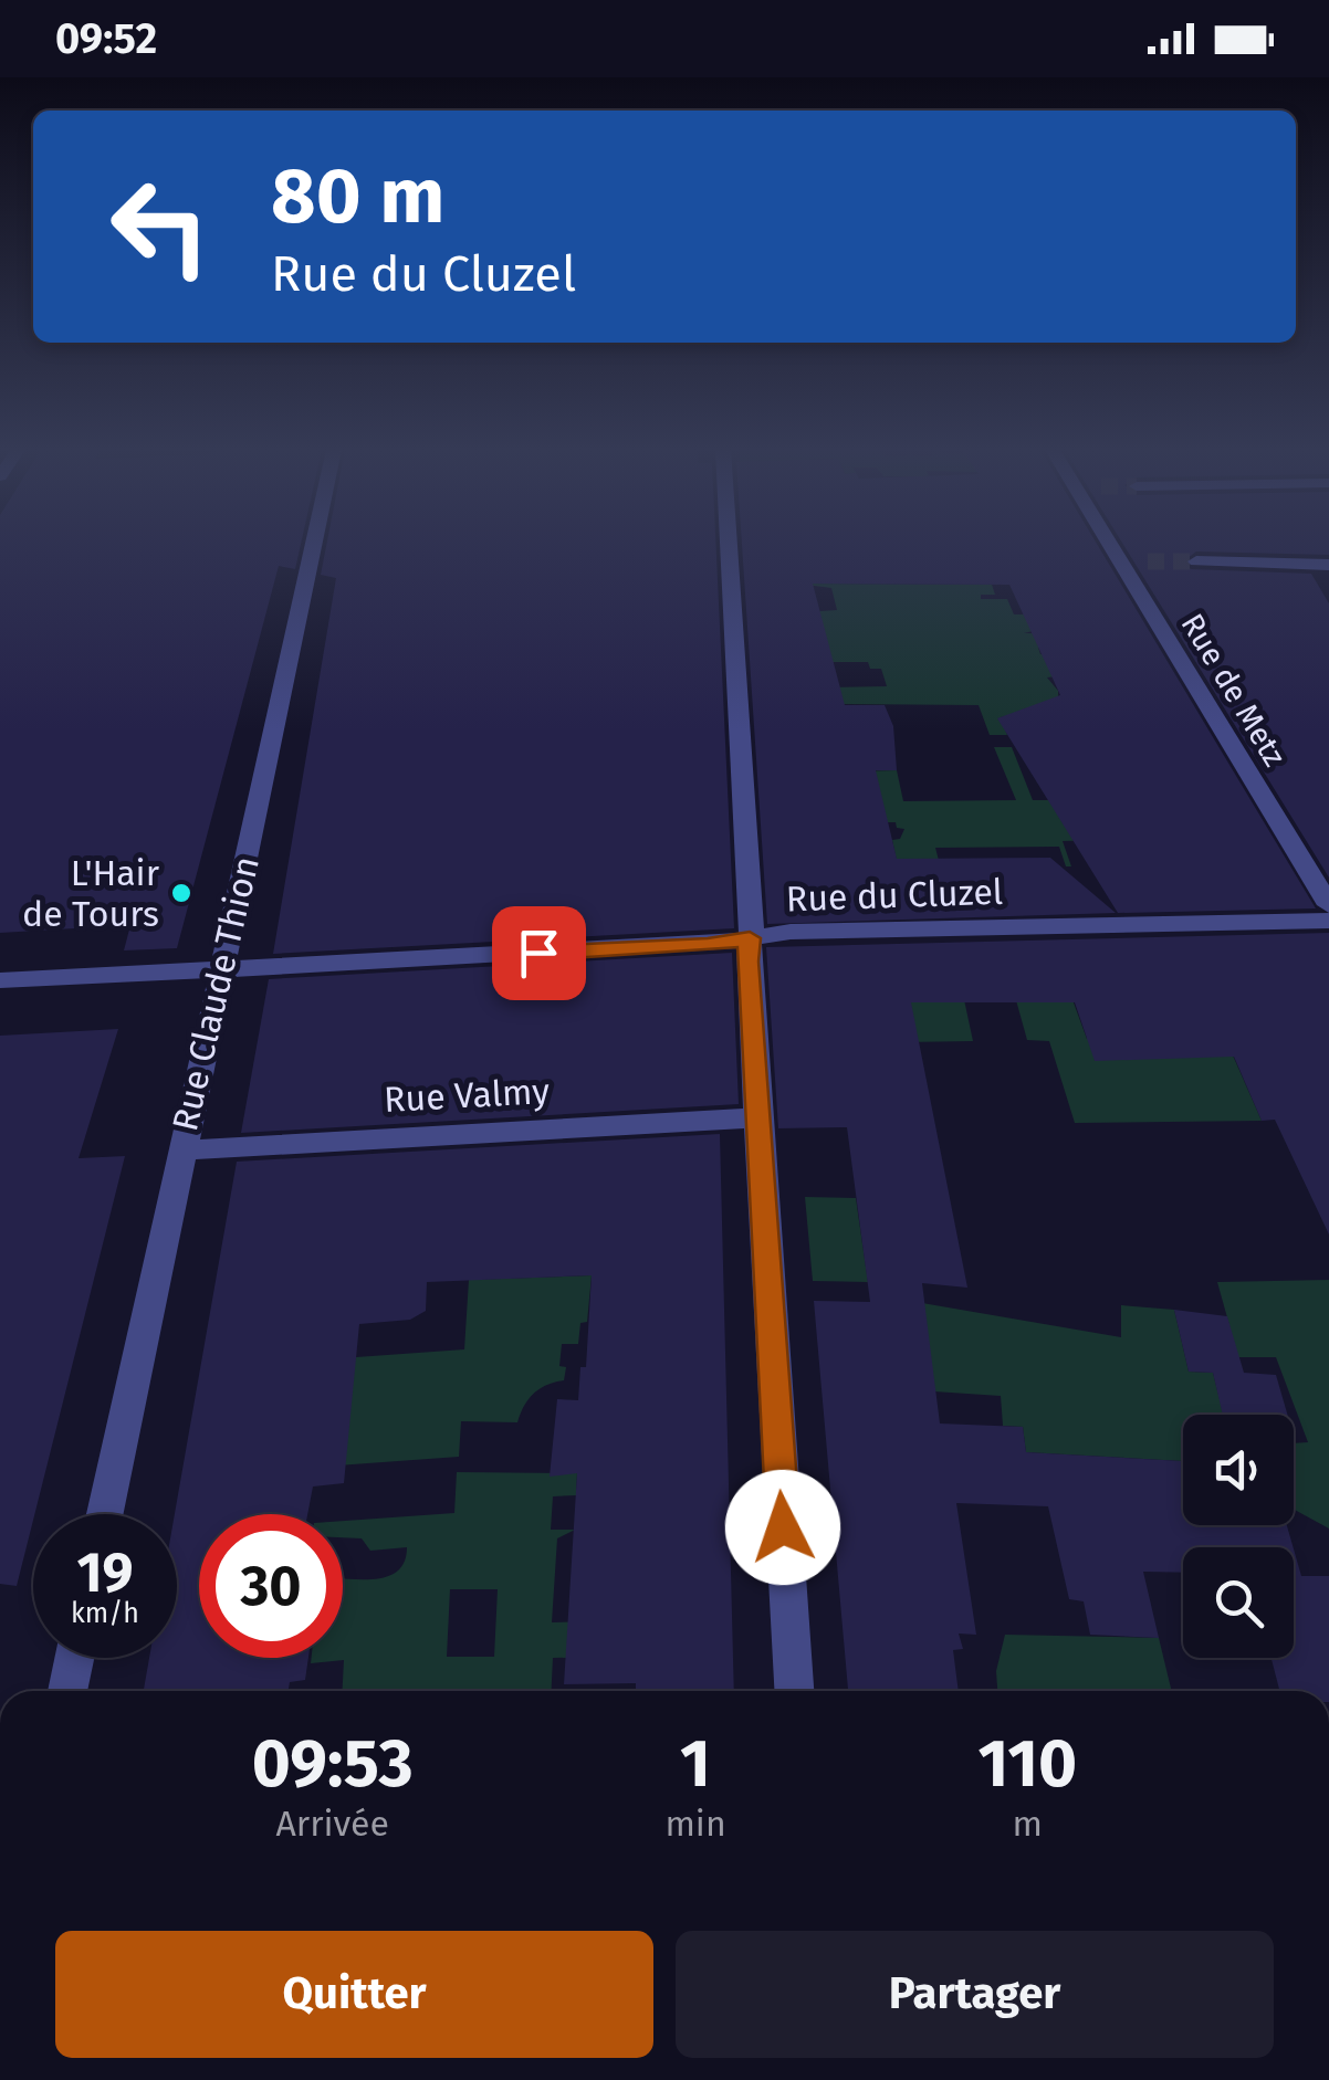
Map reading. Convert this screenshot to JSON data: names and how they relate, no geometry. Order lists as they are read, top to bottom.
{
  "streets": {
    "street": [
      "Rue de Metz",
      "Rue du Cluzel",
      "Rue Claude Thion",
      "Rue Valmy"
    ]
  },
  "crossings": [
    ["Rue du Cluzel", "Rue Claude Thion"],
    ["Rue Claude Thion", "Rue Valmy"]
  ],
  "places": ["L'Hair de Tours"],
  "page": {
    "status": "09:52",
    "turn": ["80 m", "Rue du Cluzel"],
    "speed": "19 km/h",
    "limit": "30",
    "eta": [
      "09:53",
      "Arrivée",
      "1",
      "min",
      "110",
      "m"
    ],
    "buttons": ["Quitter", "Partager"]
  }
}
